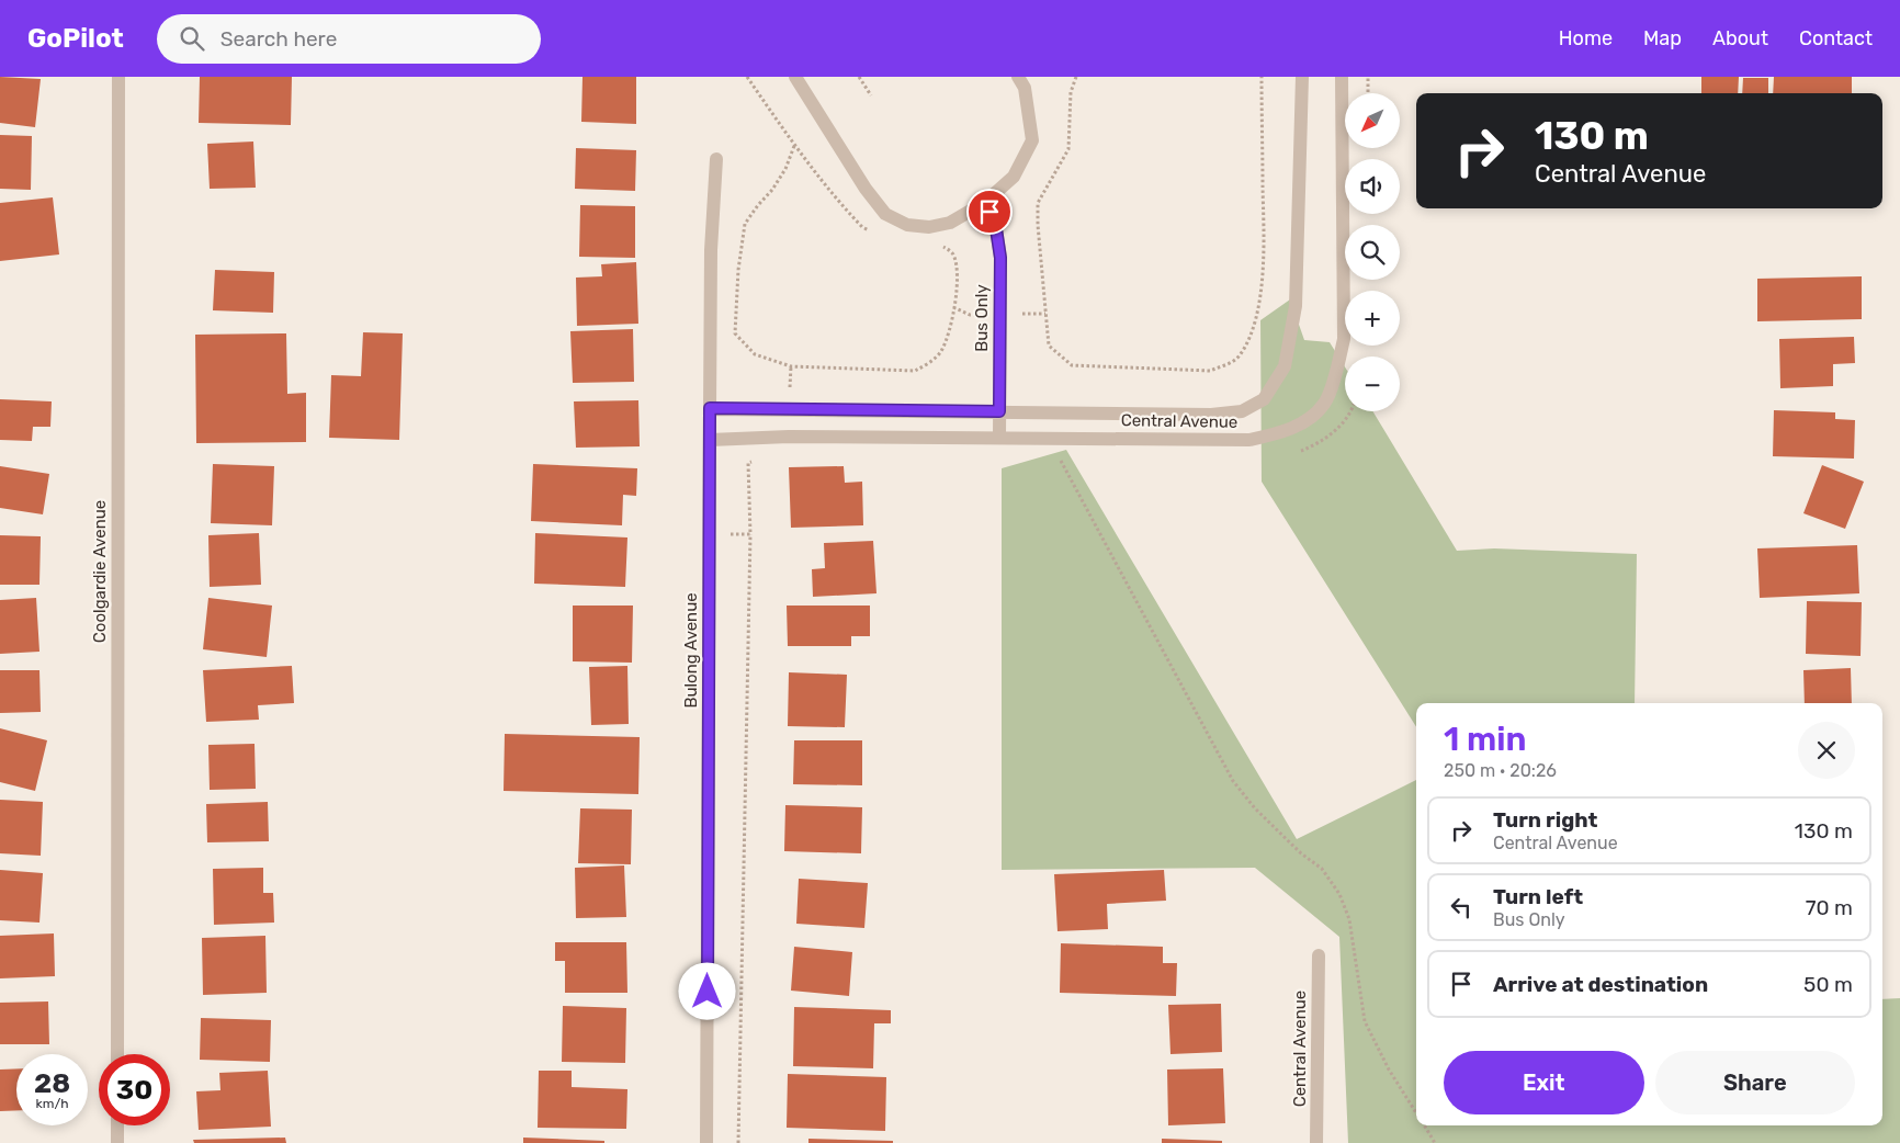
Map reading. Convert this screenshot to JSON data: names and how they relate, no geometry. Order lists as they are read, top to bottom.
{
  "streets": {
    "street": [
      "Bus Only",
      "Central Avenue",
      "Coolgardie Avenue",
      "Bulong Avenue"
    ]
  },
  "crossings": [
    ["Bus Only", "Central Avenue"],
    ["Central Avenue", "Bulong Avenue"]
  ],
  "north": "bottom left",
  "page": {
    "header": "GoPilot",
    "search": "Search here",
    "nav": [
      "Home",
      "Map",
      "About",
      "Contact"
    ],
    "map_buttons": ["+", "−"],
    "turn": ["130 m", "Central Avenue"],
    "heading": ["1 min", "250 m · 20:26"],
    "list": [
      {
        "name": "Turn right",
        "note": "Central Avenue",
        "value": "130 m"
      },
      {
        "name": "Turn left",
        "note": "Bus Only",
        "value": "70 m"
      },
      {
        "name": "Arrive at destination",
        "value": "50 m"
      }
    ],
    "buttons": ["Exit", "Share"],
    "speed": "28 km/h",
    "limit": "30"
  }
}
